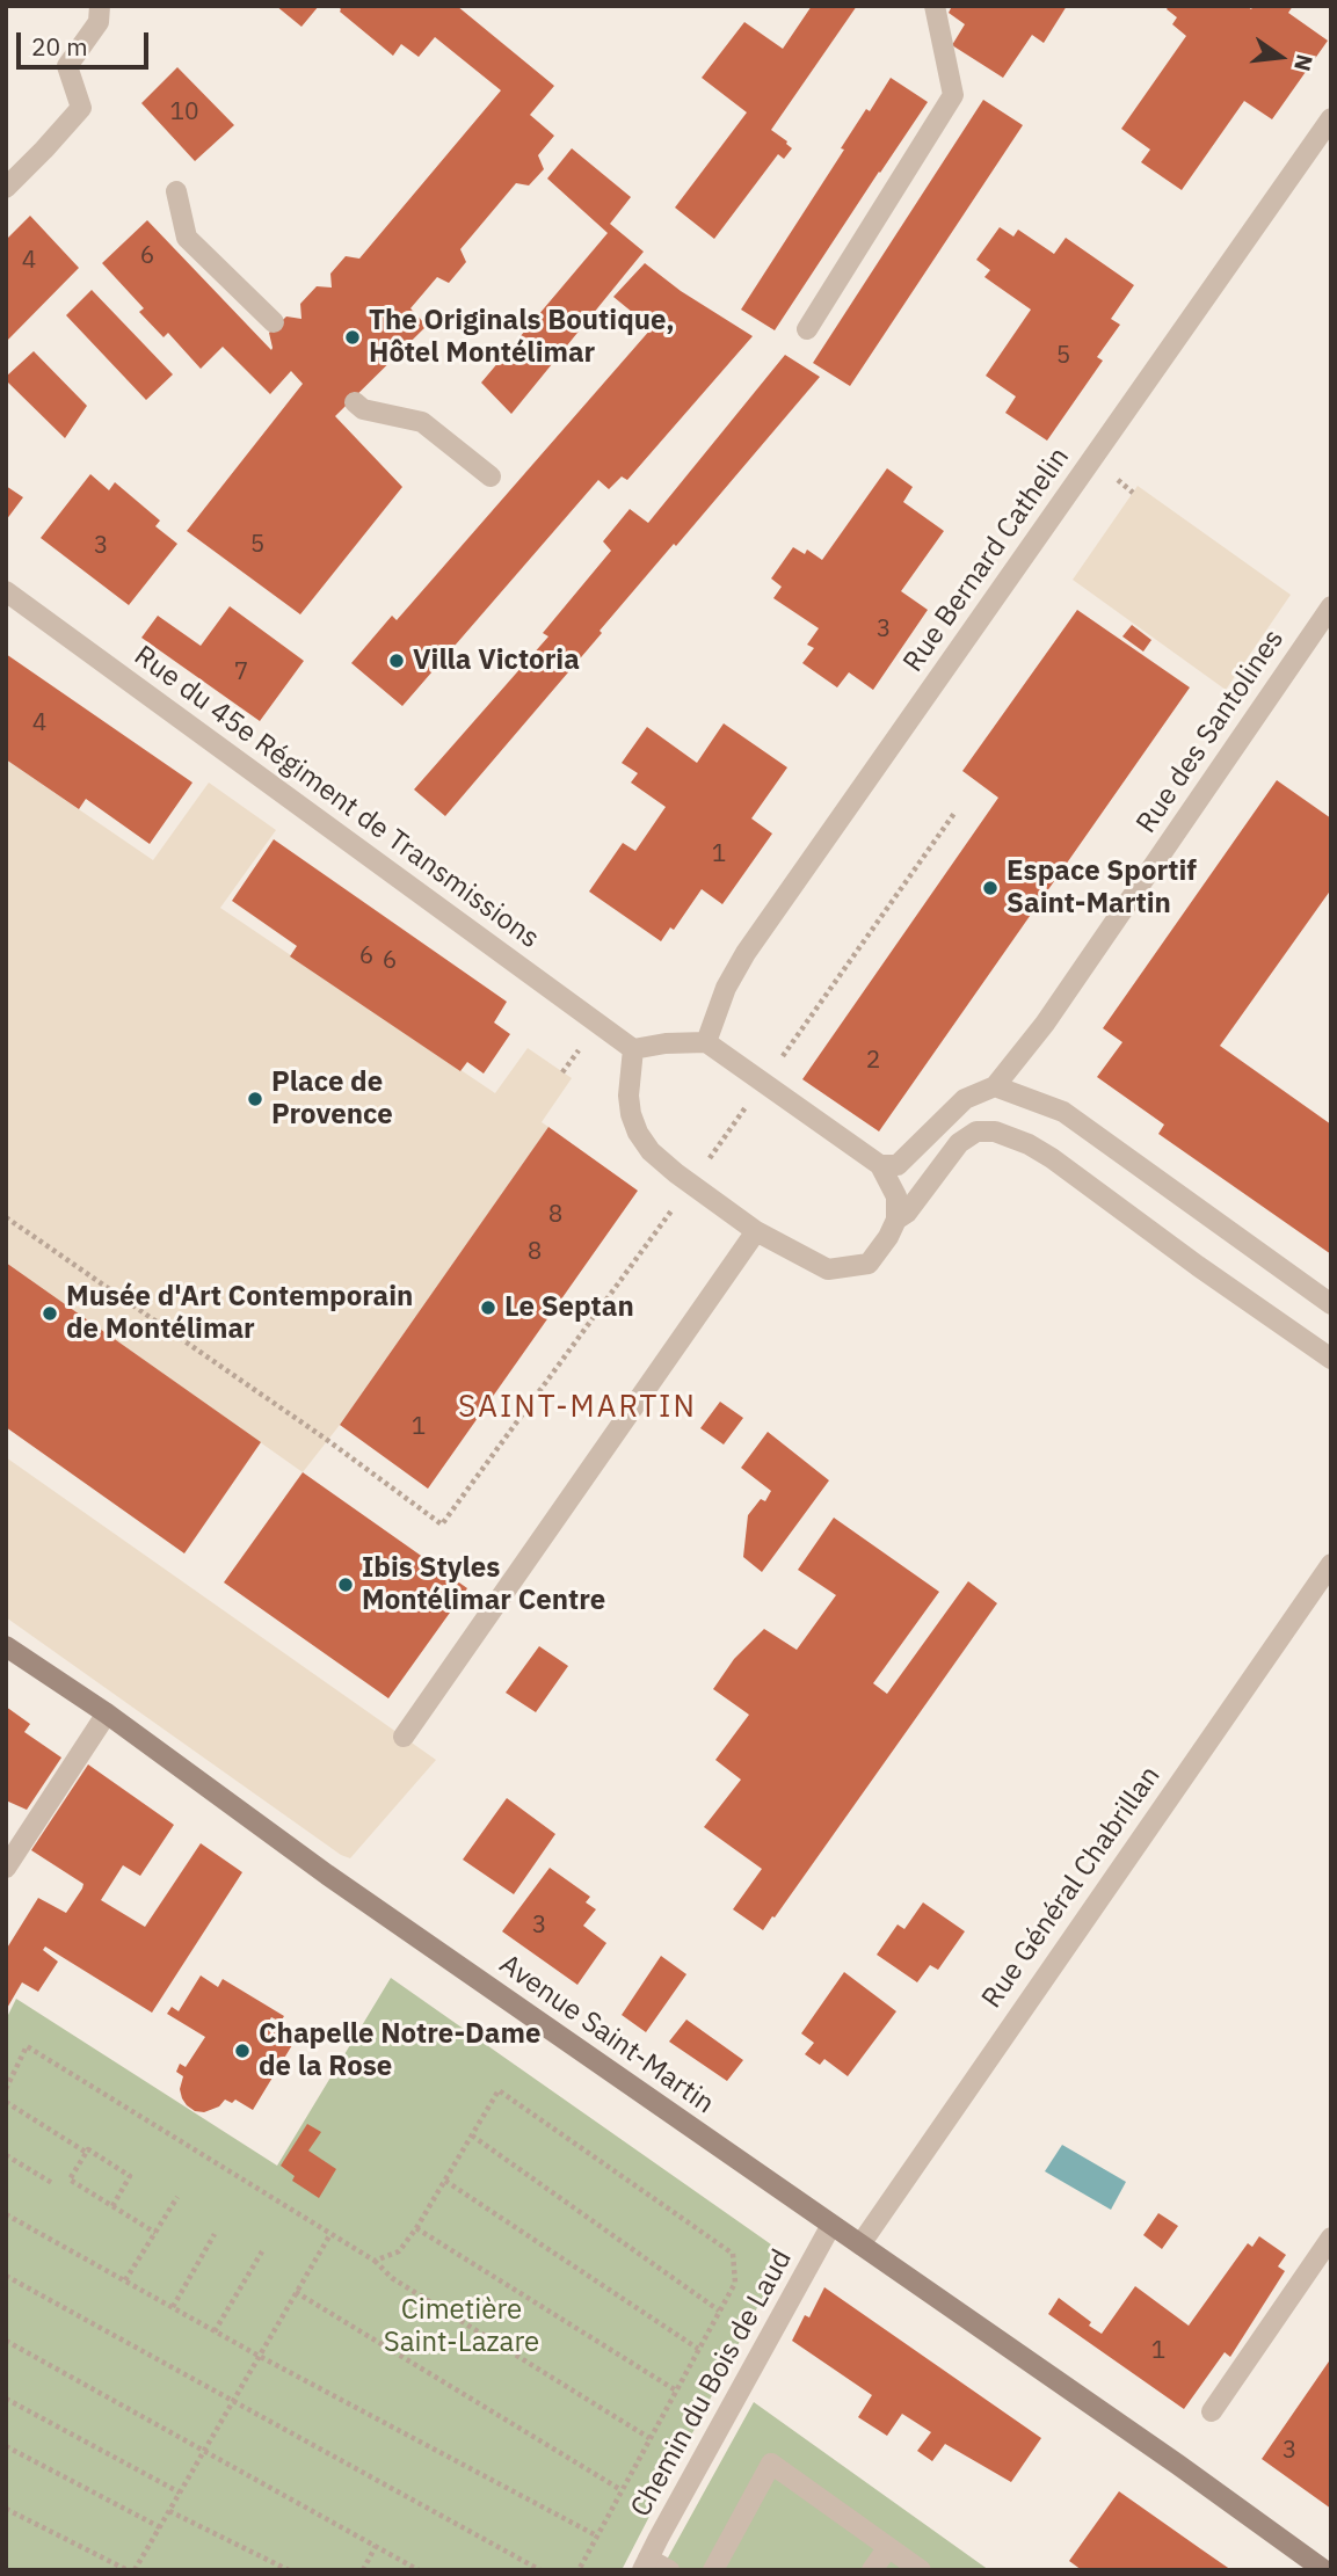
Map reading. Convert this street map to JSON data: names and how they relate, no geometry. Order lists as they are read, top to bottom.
{
  "streets": {
    "main road": ["Avenue Saint-Martin"],
    "street": [
      "Rue Bernard Cathelin",
      "Rue des Santolines",
      "Rue du 45e Régiment de Transmissions",
      "Rue Général Chabrillan",
      "Chemin du Bois de Laud"
    ]
  },
  "crossings": [
    ["Rue Général Chabrillan", "Avenue Saint-Martin"],
    ["Avenue Saint-Martin", "Chemin du Bois de Laud"]
  ],
  "districts": ["SAINT-MARTIN"],
  "parks": ["Cimetière Saint-Lazare"],
  "places": [
    "The Originals Boutique, Hôtel Montélimar",
    "Villa Victoria",
    "Espace Sportif Saint-Martin",
    "Place de Provence",
    "Le Septan",
    "Musée d'Art Contemporain de Montélimar",
    "Ibis Styles Montélimar Centre",
    "Chapelle Notre-Dame de la Rose"
  ],
  "house_numbers": [
    "10",
    "6",
    "4",
    "5",
    "5",
    "3",
    "3",
    "7",
    "4",
    "1",
    "6",
    "6",
    "2",
    "8",
    "8",
    "1",
    "3",
    "1",
    "3"
  ],
  "scale_bar": "20 m",
  "north": "right"
}
